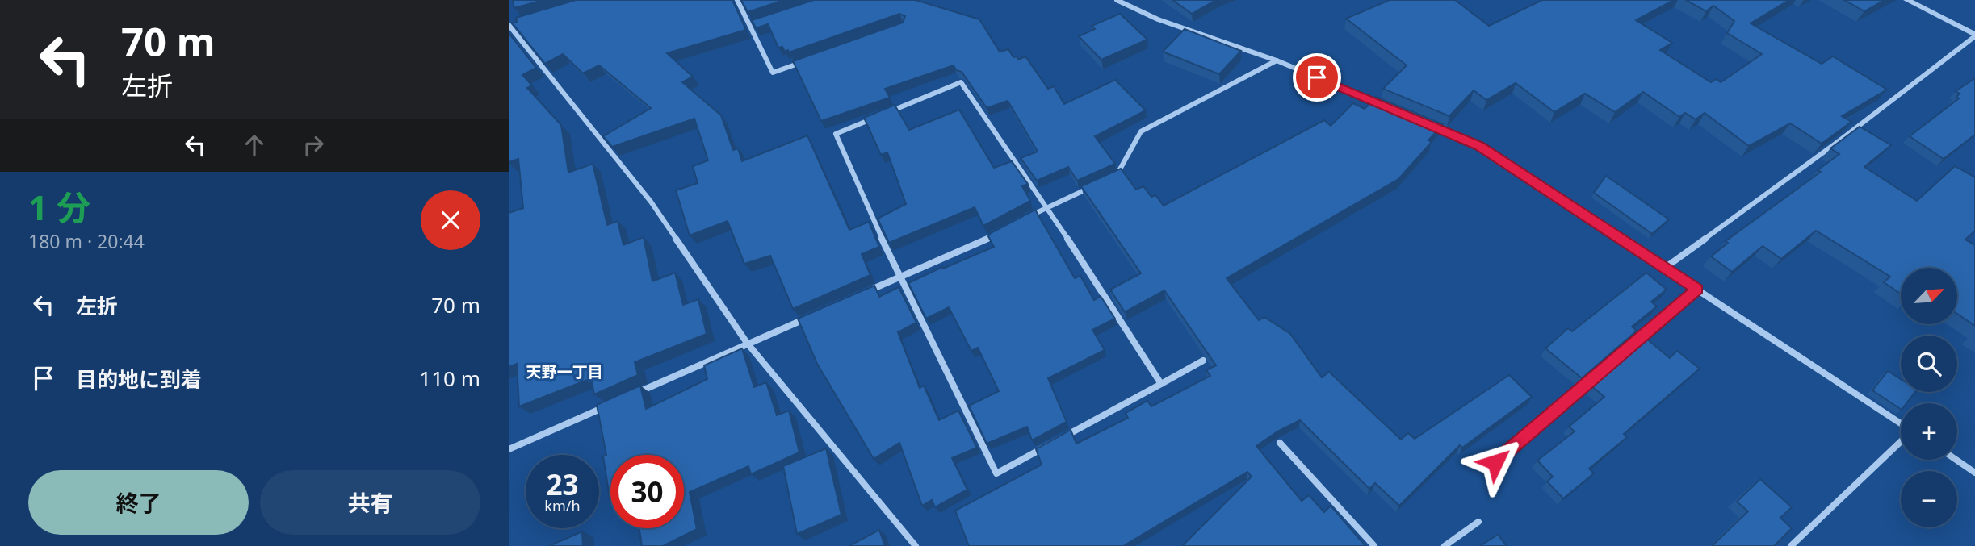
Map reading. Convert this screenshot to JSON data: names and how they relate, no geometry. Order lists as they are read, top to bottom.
{
  "districts": ["天野一丁目"],
  "north": "top right",
  "page": {
    "turn": ["70 m", "左折"],
    "heading": ["1 分", "180 m · 20:44"],
    "list": [
      {
        "name": "左折",
        "value": "70 m"
      },
      {
        "name": "目的地に到着",
        "value": "110 m"
      }
    ],
    "map_buttons": ["+", "−"],
    "speed": "23 km/h",
    "limit": "30",
    "buttons": ["終了", "共有"]
  }
}
